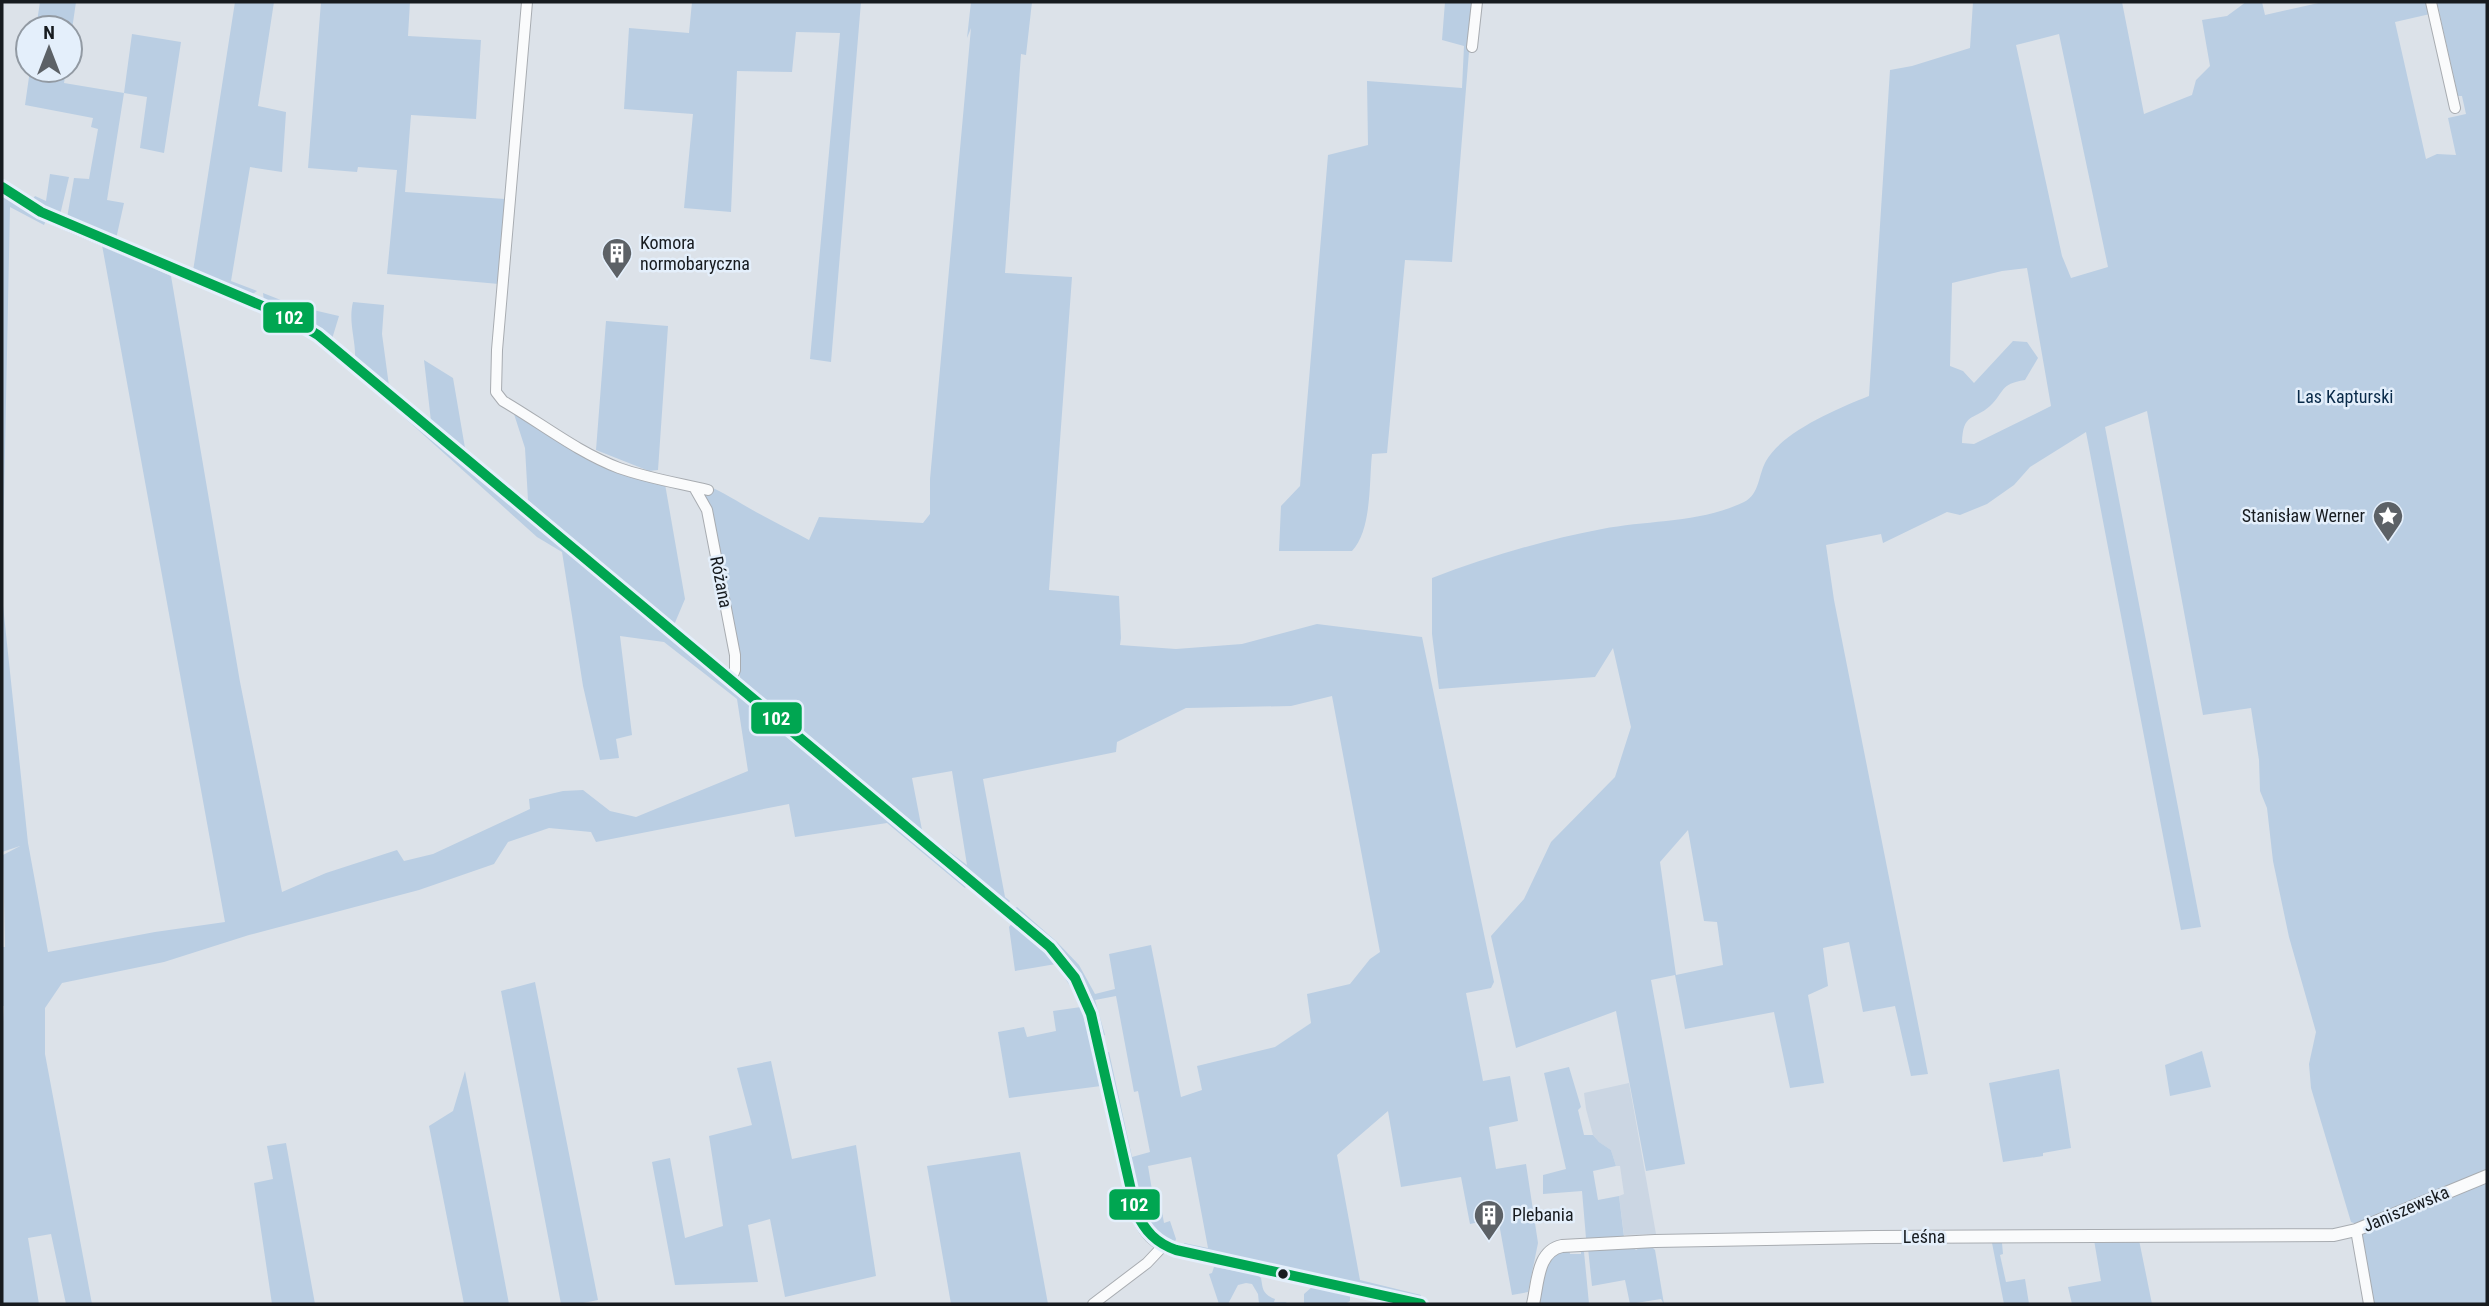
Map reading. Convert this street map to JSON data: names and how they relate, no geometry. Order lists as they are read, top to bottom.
{
  "streets": {
    "street": ["Różana", "Janiszewska", "Leśna"]
  },
  "crossings": [
    ["Janiszewska", "Leśna"]
  ],
  "parks": ["Las Kapturski"],
  "places": {
    "building": ["Komora normobaryczna", "Plebania"],
    "place": ["Stanisław Werner"]
  },
  "lines": ["transit line 102"],
  "north": "top"
}
